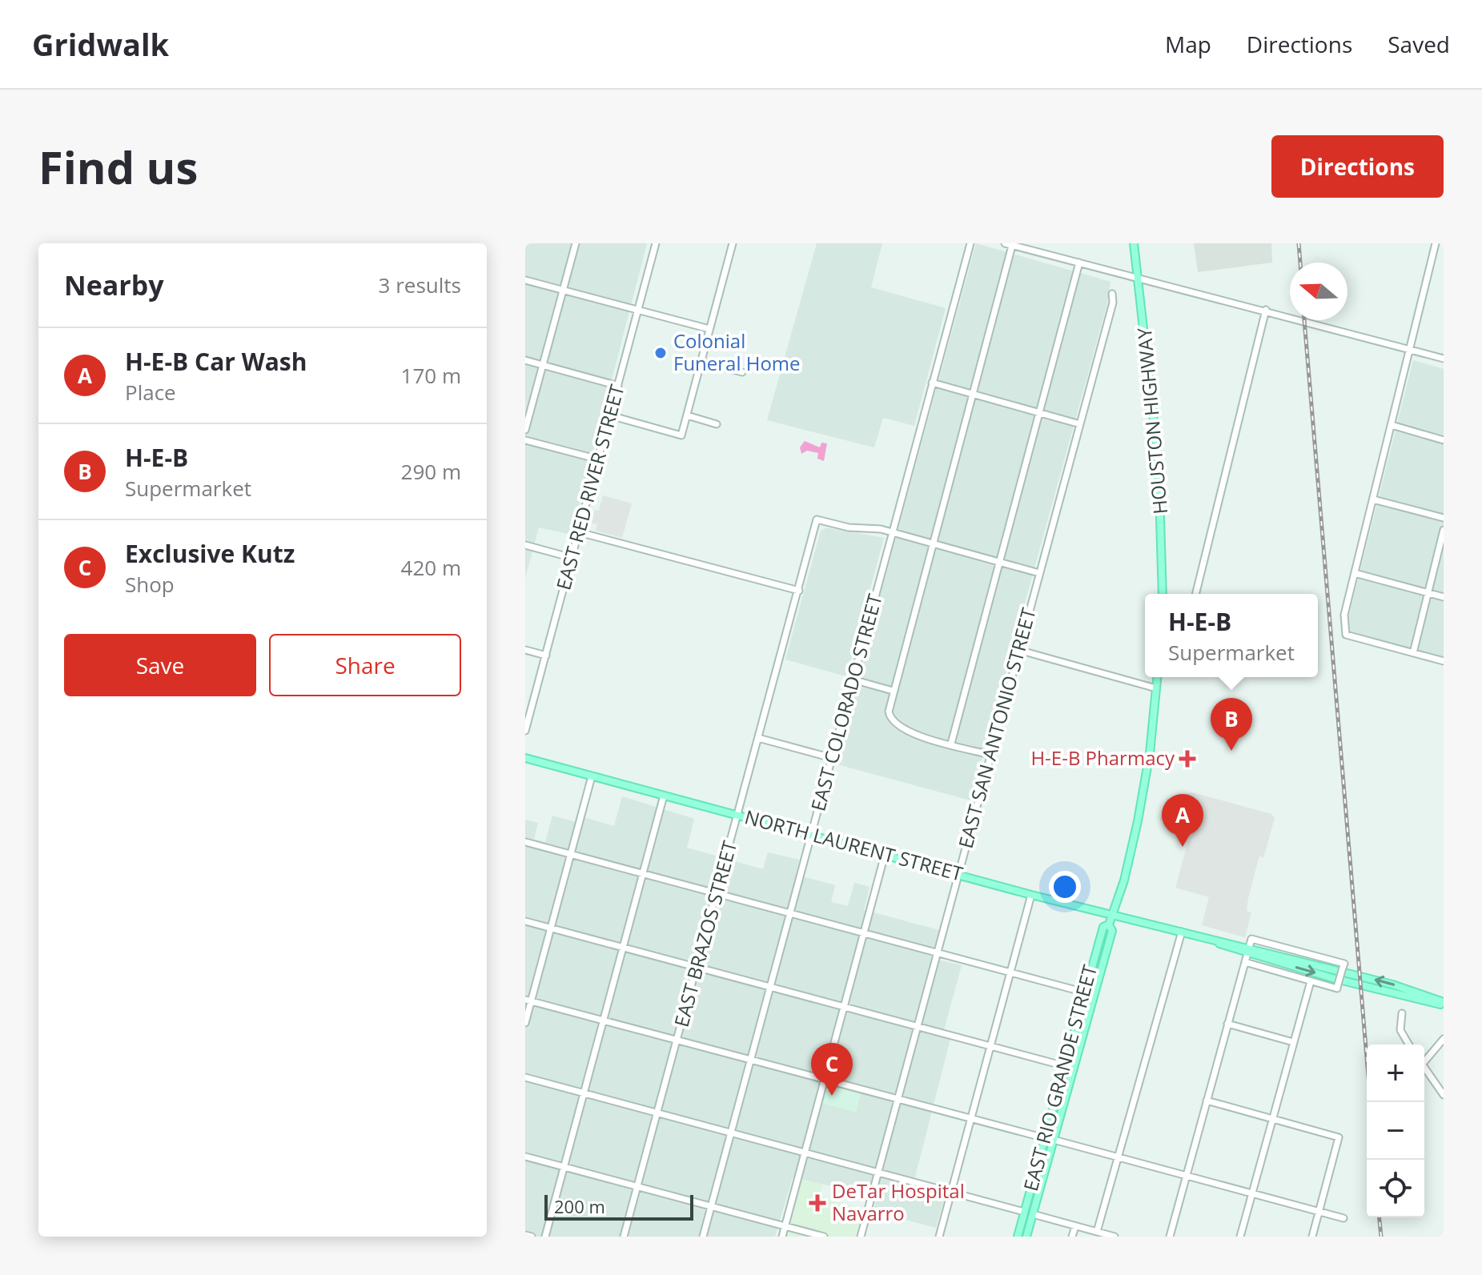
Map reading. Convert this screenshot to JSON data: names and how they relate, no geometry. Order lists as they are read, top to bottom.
{
  "streets": {
    "main road": ["HOUSTON HIGHWAY", "NORTH LAURENT STREET", "EAST RIO GRANDE STREET"],
    "street": [
      "EAST RED RIVER STREET",
      "EAST COLORADO STREET",
      "EAST SAN ANTONIO STREET",
      "EAST BRAZOS STREET"
    ]
  },
  "crossings": [
    ["EAST COLORADO STREET", "NORTH LAURENT STREET"],
    ["EAST COLORADO STREET", "EAST BRAZOS STREET"],
    ["EAST SAN ANTONIO STREET", "NORTH LAURENT STREET"],
    ["NORTH LAURENT STREET", "EAST BRAZOS STREET"],
    ["NORTH LAURENT STREET", "EAST RIO GRANDE STREET"]
  ],
  "places": {
    "other": ["Colonial Funeral Home"],
    "health": ["H-E-B Pharmacy", "DeTar Hospital Navarro"]
  },
  "scale_bar": "200 m",
  "north": "left",
  "page": {
    "header": "Gridwalk",
    "nav": ["Map", "Directions", "Saved"],
    "buttons": [
      "Directions",
      ["Save", "Share"]
    ],
    "title": "Find us",
    "heading": ["Nearby", "3 results"],
    "list": [
      {
        "mark": "A",
        "name": "H-E-B Car Wash",
        "note": "Place",
        "value": "170 m"
      },
      {
        "mark": "B",
        "name": "H-E-B",
        "note": "Supermarket",
        "value": "290 m"
      },
      {
        "mark": "C",
        "name": "Exclusive Kutz",
        "note": "Shop",
        "value": "420 m"
      }
    ],
    "popup": ["H-E-B", "Supermarket"],
    "pins": ["B", "A", "C"],
    "map_buttons": ["+", "−"],
    "scale": "200 m"
  }
}
